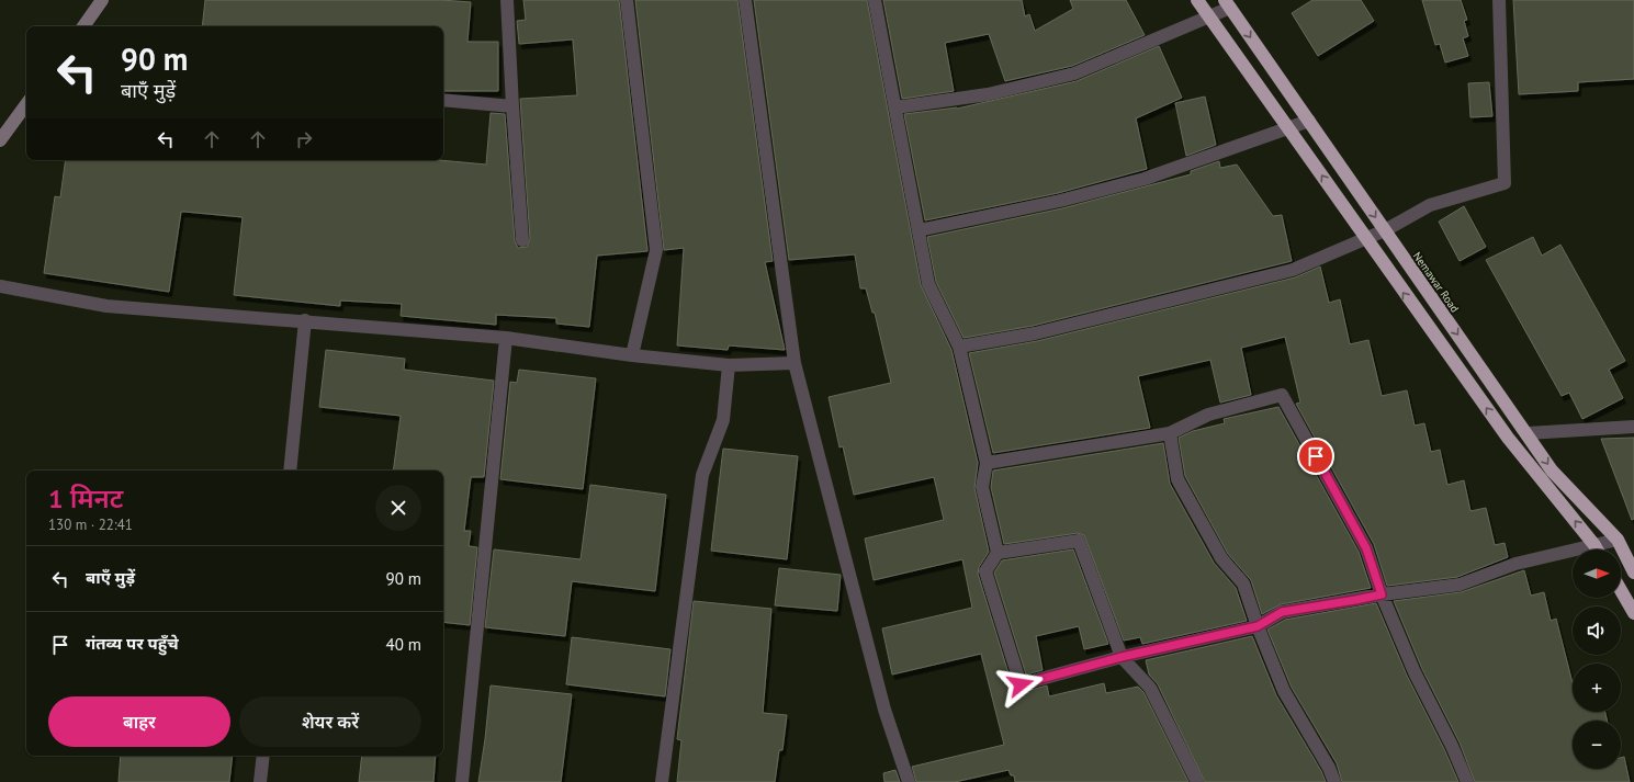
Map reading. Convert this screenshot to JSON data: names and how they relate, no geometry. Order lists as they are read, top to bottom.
{
  "streets": {
    "highway": ["Nemawar Road"]
  },
  "north": "right",
  "page": {
    "turn": ["90 m", "बाएँ मुड़ें"],
    "heading": ["1 मिनट", "130 m · 22:41"],
    "list": [
      {
        "name": "बाएँ मुड़ें",
        "value": "90 m"
      },
      {
        "name": "गंतव्य पर पहुँचे",
        "value": "40 m"
      }
    ],
    "map_buttons": ["+", "−"],
    "buttons": ["बाहर", "शेयर करें"]
  }
}
